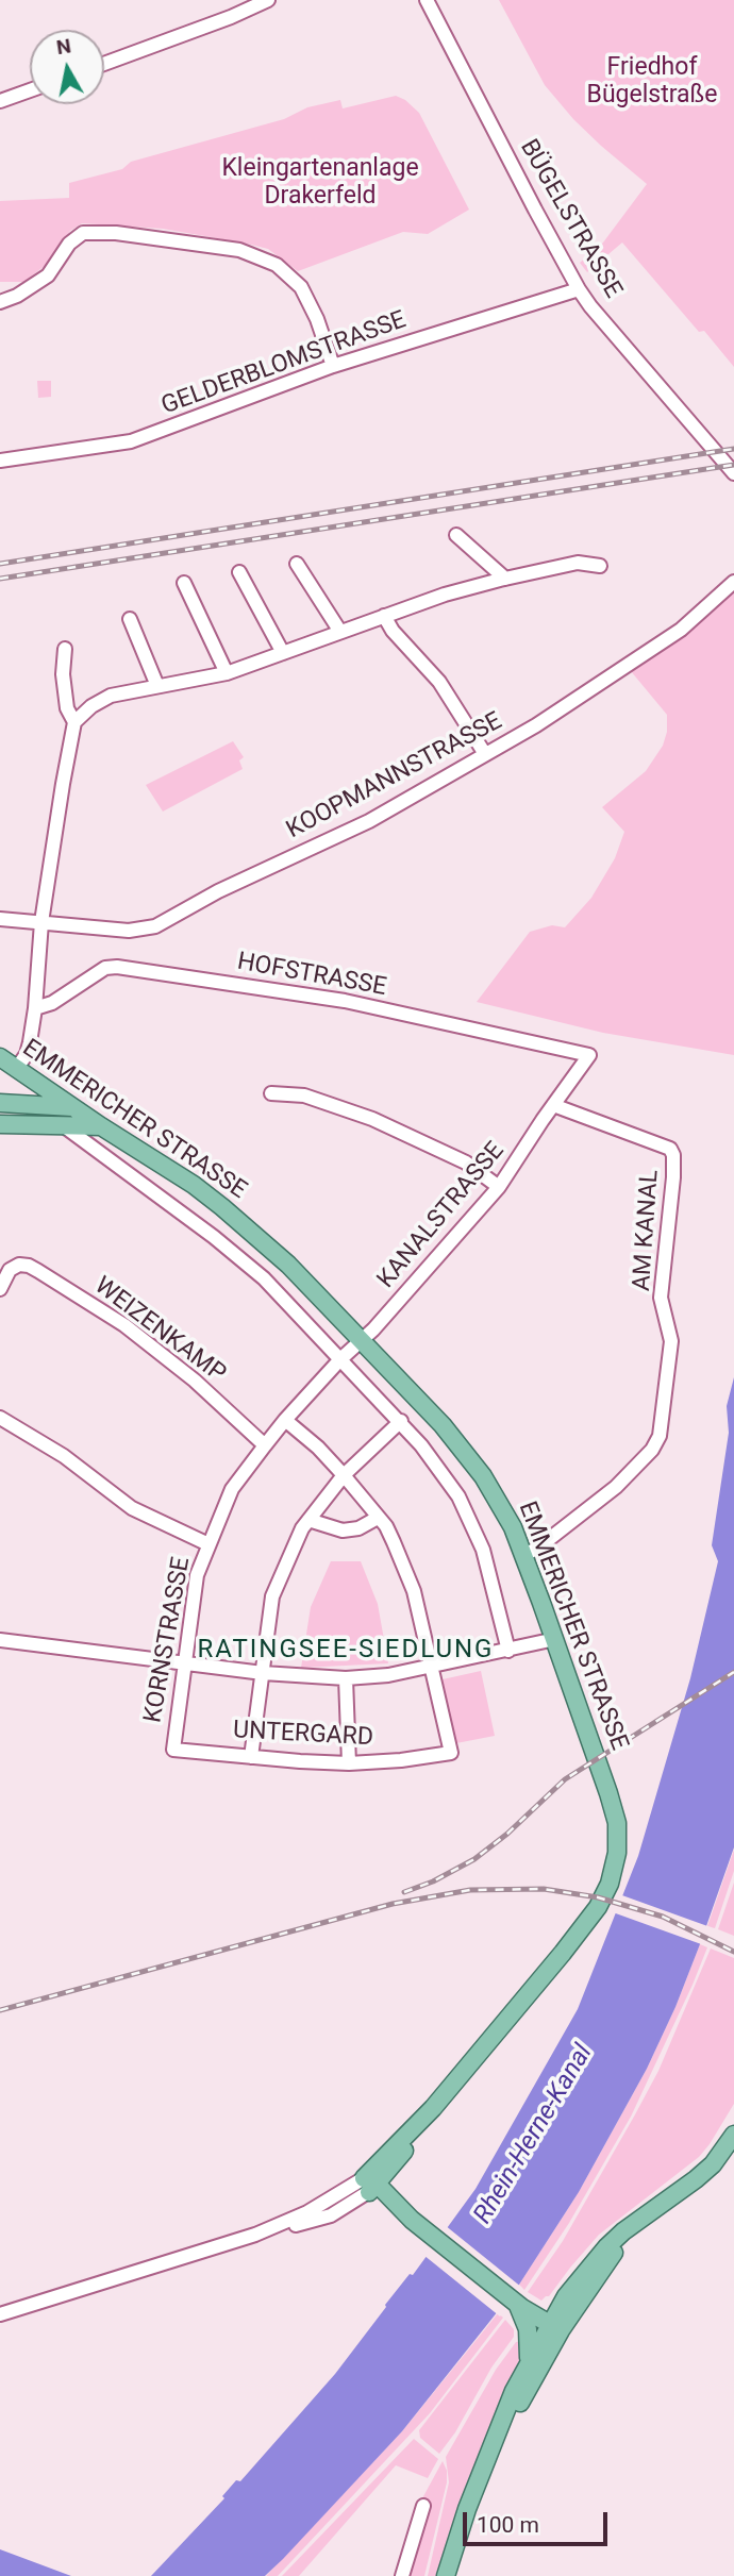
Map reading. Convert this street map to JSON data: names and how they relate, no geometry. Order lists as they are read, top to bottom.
{
  "streets": {
    "main road": ["EMMERICHER STRASSE"],
    "street": [
      "BÜGELSTRASSE",
      "GELDERBLOMSTRASSE",
      "KOOPMANNSTRASSE",
      "HOFSTRASSE",
      "KANALSTRASSE",
      "AM KANAL",
      "WEIZENKAMP",
      "KORNSTRASSE",
      "UNTERGARD"
    ]
  },
  "crossings": [
    ["BÜGELSTRASSE", "GELDERBLOMSTRASSE"],
    ["HOFSTRASSE", "KANALSTRASSE"],
    ["EMMERICHER STRASSE", "KANALSTRASSE"],
    ["EMMERICHER STRASSE", "AM KANAL"],
    ["EMMERICHER STRASSE", "KORNSTRASSE"],
    ["KANALSTRASSE", "AM KANAL"],
    ["KANALSTRASSE", "KORNSTRASSE"],
    ["WEIZENKAMP", "KORNSTRASSE"],
    ["KORNSTRASSE", "UNTERGARD"]
  ],
  "districts": ["RATINGSEE-SIEDLUNG"],
  "water": ["Rhein-Herne-Kanal"],
  "parks": ["Friedhof Bügelstraße", "Kleingartenanlage Drakerfeld"],
  "scale_bar": "100 m",
  "north": "top"
}
